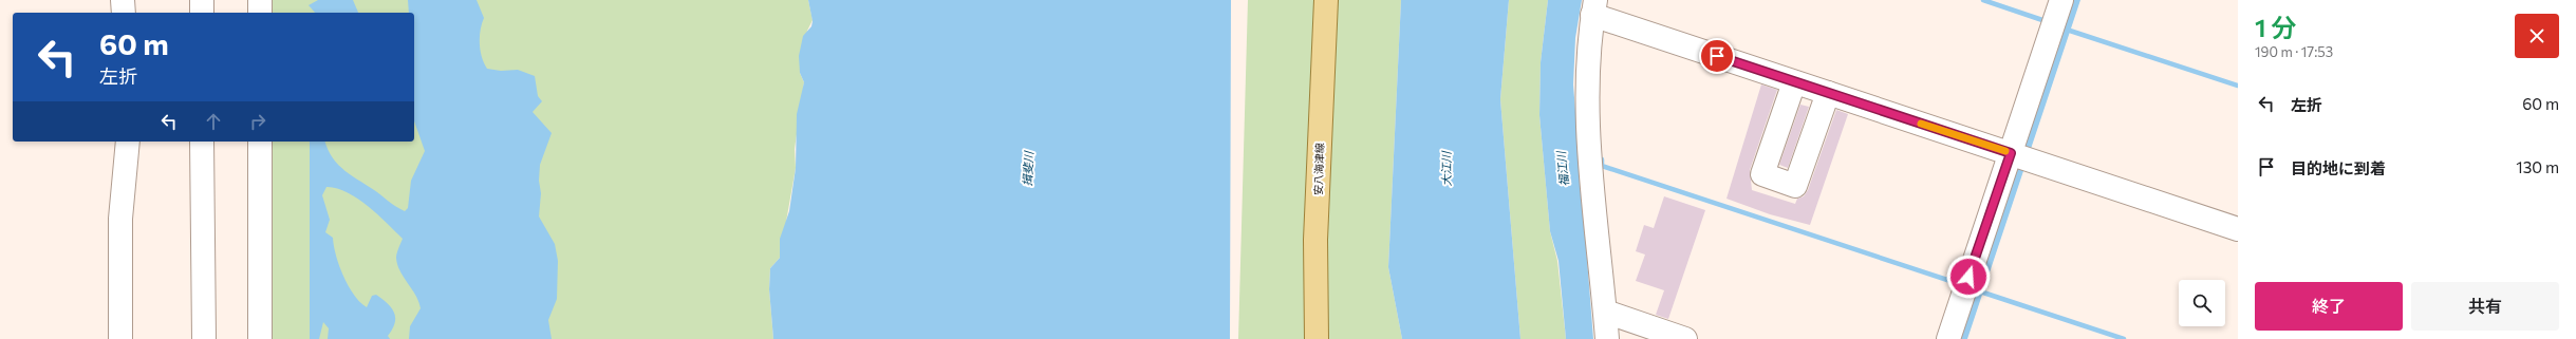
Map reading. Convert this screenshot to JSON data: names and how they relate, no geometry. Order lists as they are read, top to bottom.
{
  "streets": {
    "main road": ["安八海津線"]
  },
  "water": ["揖斐川", "大江川", "福江川"],
  "page": {
    "heading": ["1 分", "190 m · 17:53"],
    "turn": ["60 m", "左折"],
    "list": [
      {
        "name": "左折",
        "value": "60 m"
      },
      {
        "name": "目的地に到着",
        "value": "130 m"
      }
    ],
    "buttons": ["終了", "共有"]
  }
}
